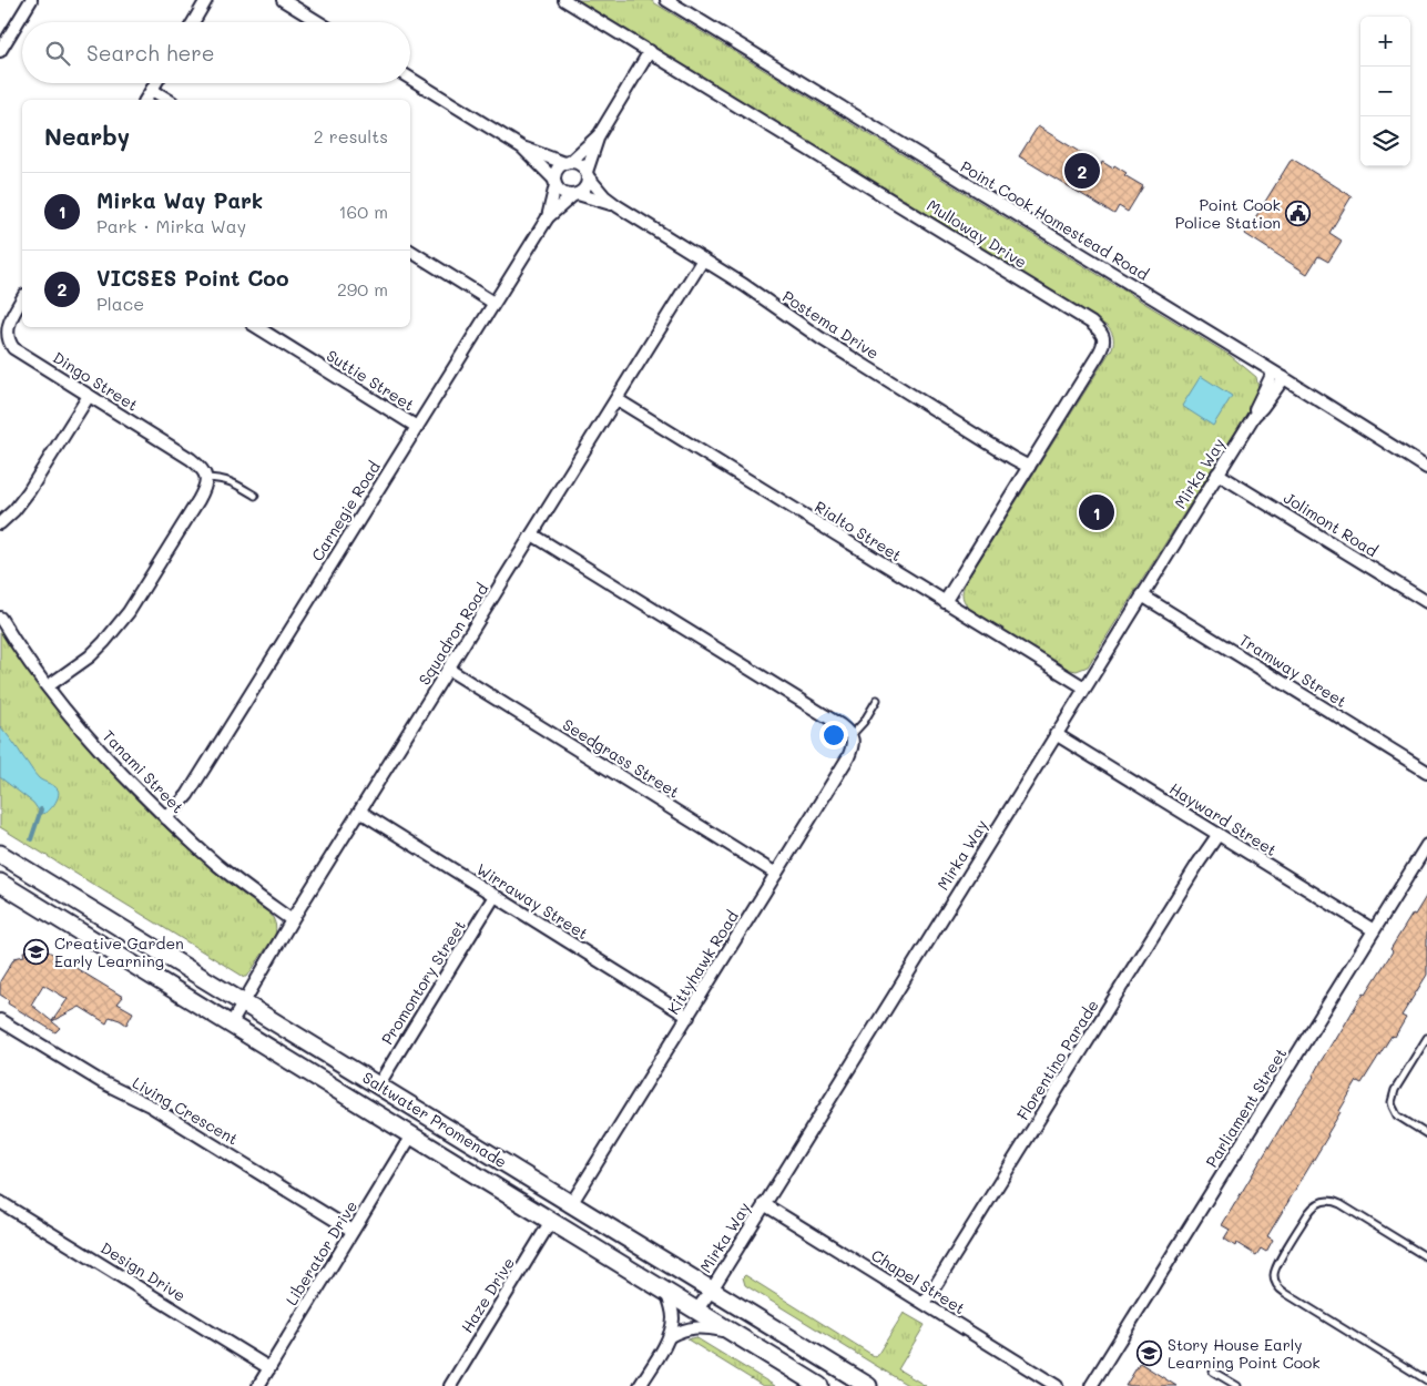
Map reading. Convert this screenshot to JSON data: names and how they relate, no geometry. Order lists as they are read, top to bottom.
{
  "streets": {
    "street": [
      "Point Cook Homestead Road",
      "Mulloway Drive",
      "Postema Drive",
      "Suttie Street",
      "Dingo Street",
      "Mirka Way",
      "Carnegie Road",
      "Jolimont Road",
      "Rialto Street",
      "Squadron Road",
      "Tramway Street",
      "Seedgrass Street",
      "Tanami Street",
      "Hayward Street",
      "Wirraway Street",
      "Kittyhawk Road",
      "Promontory Street",
      "Florentino Parade",
      "Parliament Street",
      "Living Crescent",
      "Saltwater Promenade",
      "Liberator Drive",
      "Design Drive",
      "Chapel Street",
      "Haze Drive"
    ]
  },
  "crossings": [
    ["Point Cook Homestead Road", "Mirka Way"],
    ["Mulloway Drive", "Postema Drive"],
    ["Mulloway Drive", "Rialto Street"],
    ["Postema Drive", "Carnegie Road"],
    ["Postema Drive", "Squadron Road"],
    ["Suttie Street", "Carnegie Road"],
    ["Mirka Way", "Jolimont Road"],
    ["Mirka Way", "Rialto Street"],
    ["Mirka Way", "Tramway Street"],
    ["Mirka Way", "Hayward Street"],
    ["Mirka Way", "Saltwater Promenade"],
    ["Mirka Way", "Chapel Street"],
    ["Carnegie Road", "Tanami Street"],
    ["Rialto Street", "Squadron Road"],
    ["Squadron Road", "Seedgrass Street"],
    ["Squadron Road", "Tanami Street"],
    ["Squadron Road", "Wirraway Street"],
    ["Squadron Road", "Saltwater Promenade"],
    ["Seedgrass Street", "Kittyhawk Road"],
    ["Hayward Street", "Florentino Parade"],
    ["Hayward Street", "Parliament Street"],
    ["Wirraway Street", "Kittyhawk Road"],
    ["Wirraway Street", "Promontory Street"],
    ["Kittyhawk Road", "Saltwater Promenade"],
    ["Promontory Street", "Saltwater Promenade"],
    ["Florentino Parade", "Chapel Street"],
    ["Living Crescent", "Liberator Drive"],
    ["Saltwater Promenade", "Liberator Drive"],
    ["Saltwater Promenade", "Haze Drive"],
    ["Liberator Drive", "Design Drive"]
  ],
  "places": {
    "public building": ["Point Cook Police Station"],
    "school or university": ["Creative Garden Early Learning", "Story House Early Learning Point Cook"]
  },
  "page": {
    "map_buttons": ["+", "−"],
    "search": "Search here",
    "heading": ["Nearby", "2 results"],
    "pins": ["2", "1"],
    "list": [
      {
        "mark": "1",
        "name": "Mirka Way Park",
        "note": "Park · Mirka Way",
        "value": "160 m"
      },
      {
        "mark": "2",
        "name": "VICSES Point Coo",
        "note": "Place",
        "value": "290 m"
      }
    ]
  }
}
